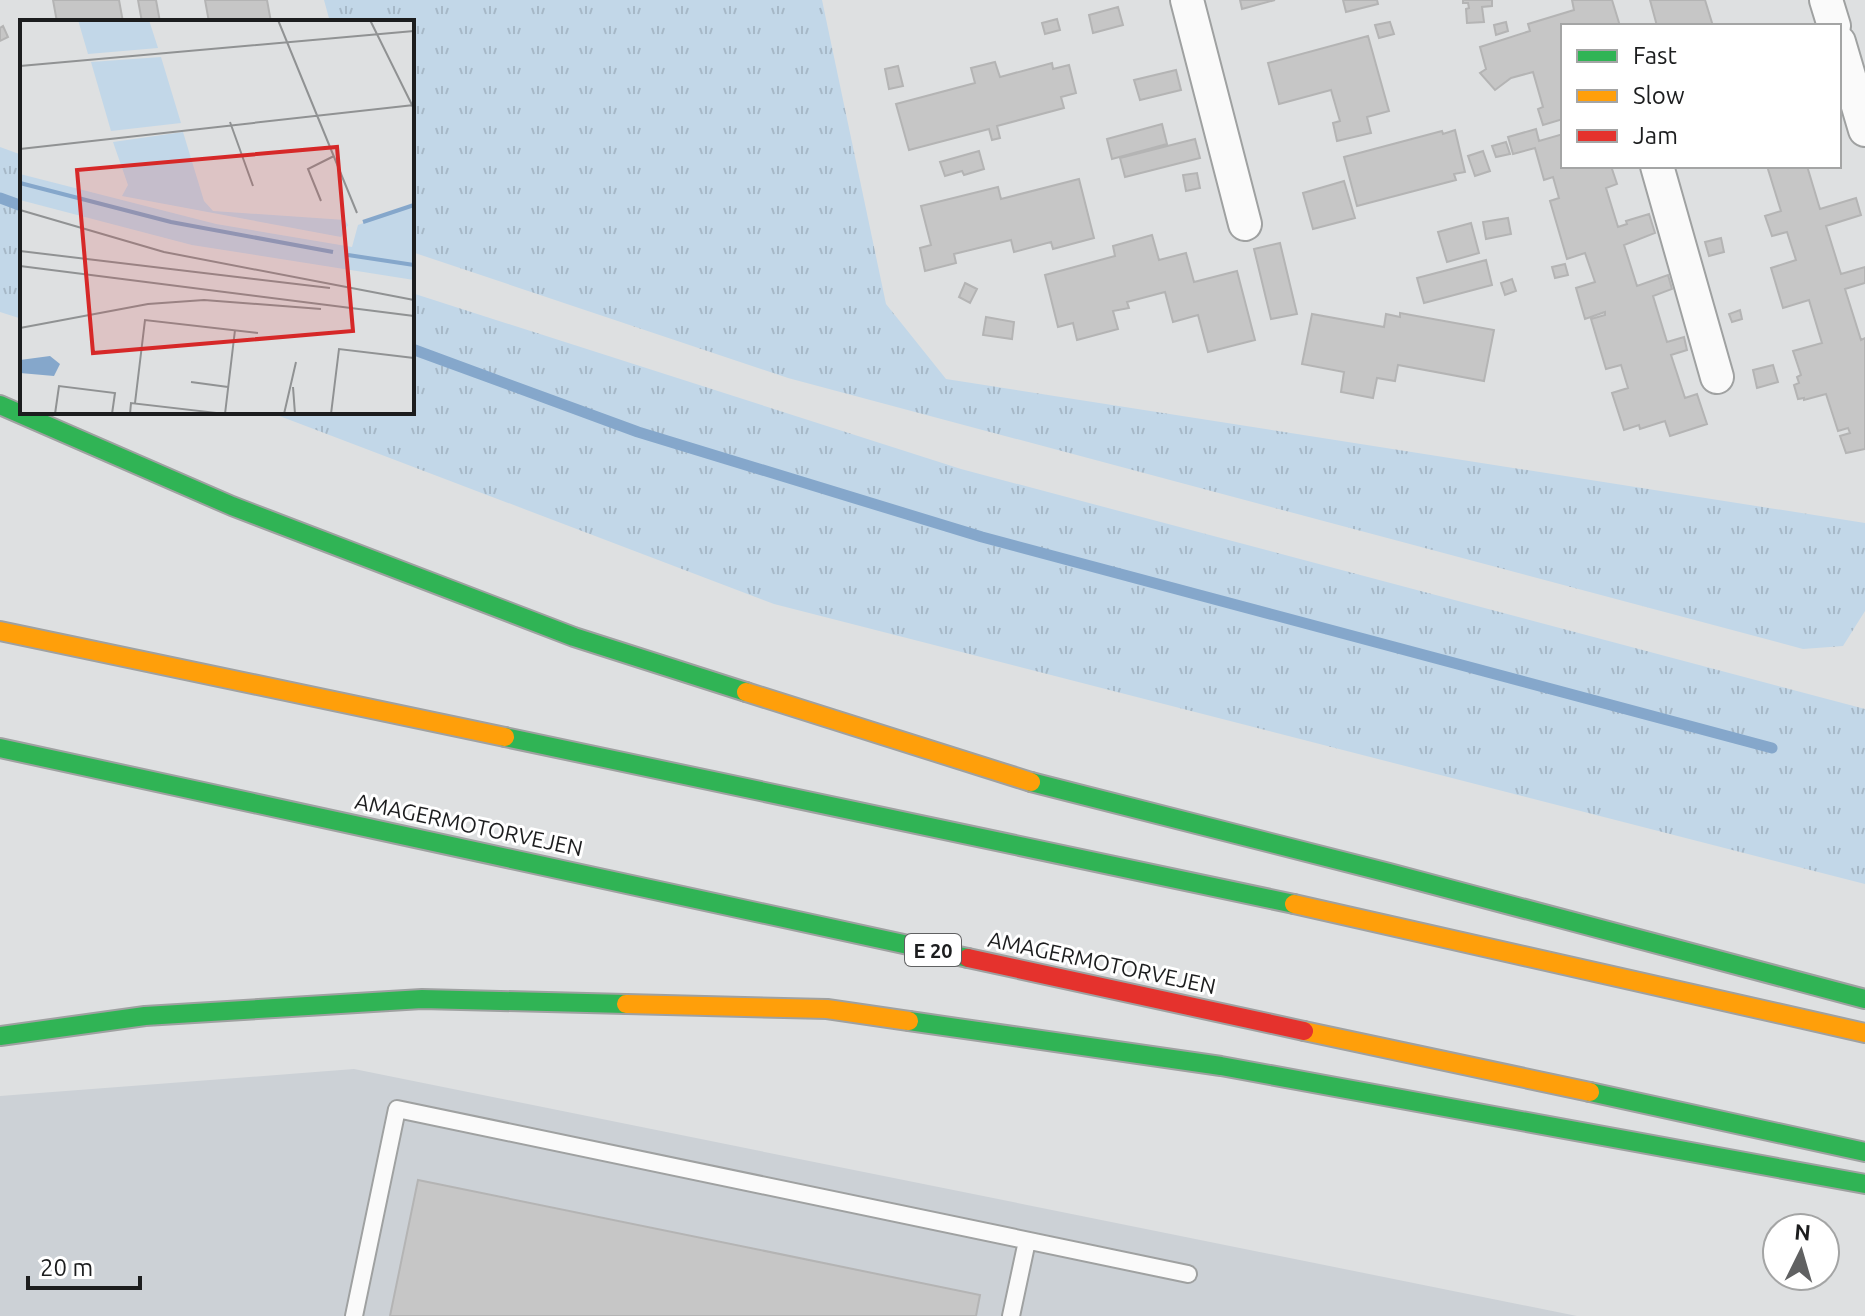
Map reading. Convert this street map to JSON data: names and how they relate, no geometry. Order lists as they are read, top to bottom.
{
  "streets": {
    "highway": ["AMAGERMOTORVEJEN", "E 20"]
  },
  "legend": ["Fast", "Slow", "Jam"],
  "scale_bar": "20 m",
  "north": "top"
}
